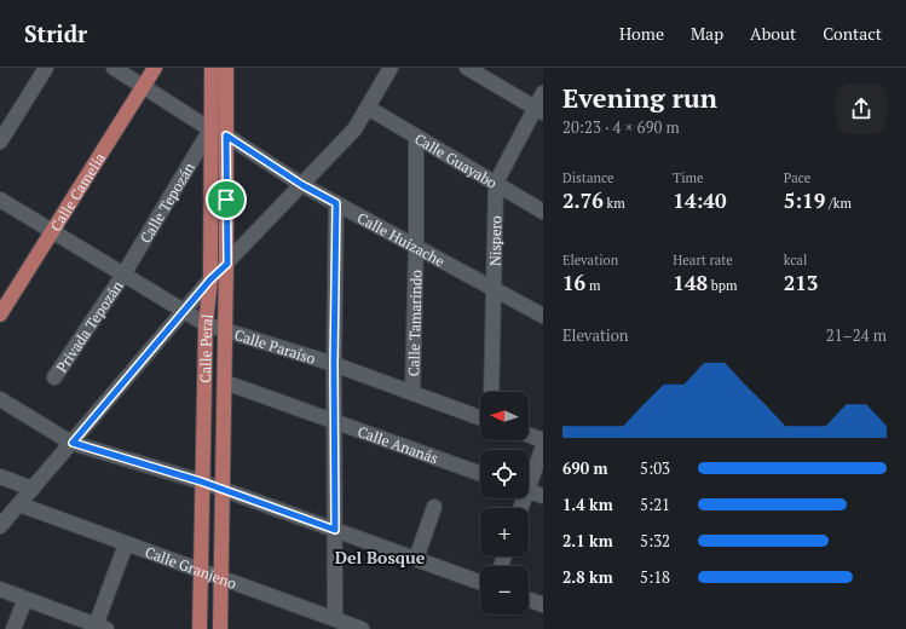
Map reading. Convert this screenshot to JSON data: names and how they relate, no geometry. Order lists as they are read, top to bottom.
{
  "streets": {
    "main road": ["Calle Camelia", "Calle Peral"],
    "street": [
      "Calle Guayabo",
      "Calle Tepozán",
      "Calle Huizache",
      "Nispero",
      "Calle Tamarindo",
      "Privada Tepozán",
      "Calle Paraíso",
      "Calle Ananás",
      "Calle Granjeno"
    ]
  },
  "crossings": [
    ["Calle Guayabo", "Nispero"],
    ["Calle Guayabo", "Calle Tamarindo"],
    ["Calle Camelia", "Calle Huizache"],
    ["Calle Camelia", "Calle Paraíso"],
    ["Calle Tepozán", "Calle Huizache"],
    ["Calle Tepozán", "Privada Tepozán"],
    ["Calle Tepozán", "Calle Paraíso"],
    ["Calle Tepozán", "Calle Peral"],
    ["Calle Huizache", "Nispero"],
    ["Calle Huizache", "Calle Tamarindo"],
    ["Calle Huizache", "Calle Peral"],
    ["Calle Tamarindo", "Calle Paraíso"],
    ["Privada Tepozán", "Calle Paraíso"],
    ["Calle Paraíso", "Calle Peral"],
    ["Calle Peral", "Calle Ananás"],
    ["Calle Peral", "Calle Granjeno"]
  ],
  "districts": ["Del Bosque"],
  "north": "left",
  "page": {
    "header": "Stridr",
    "nav": [
      "Home",
      "Map",
      "About",
      "Contact"
    ],
    "heading": ["Evening run", "20:23 · 4 × 690 m"],
    "stats": [
      ["Distance", "2.76 km"],
      ["Time", "14:40"],
      ["Pace", "5:19 /km"],
      ["Elevation", "16 m"],
      ["Heart rate", "148 bpm"],
      ["kcal", "213"]
    ],
    "chart": ["Elevation", "21–24 m"],
    "map_buttons": ["+", "−"],
    "list": [
      {
        "name": "690 m",
        "note": "5:03"
      },
      {
        "name": "1.4 km",
        "note": "5:21"
      },
      {
        "name": "2.1 km",
        "note": "5:32"
      },
      {
        "name": "2.8 km",
        "note": "5:18"
      }
    ]
  }
}
